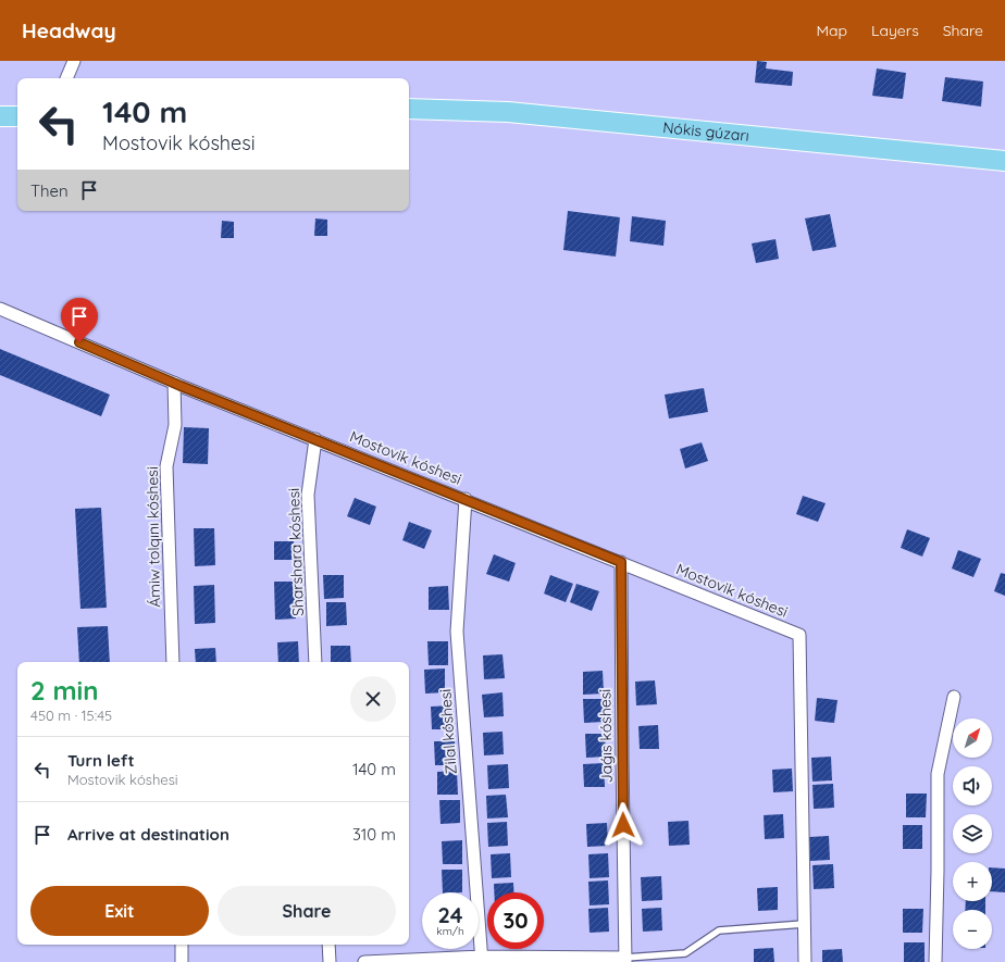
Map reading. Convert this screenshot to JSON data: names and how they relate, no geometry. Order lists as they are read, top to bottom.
{
  "streets": {
    "main road": ["Nókis gúzarı"],
    "street": [
      "Mostovik kóshesi",
      "Ámiw tolqını kóshesi",
      "Sharshara kóshesi",
      "Zilal kóshesi",
      "Jaǵıs kóshesi"
    ]
  },
  "crossings": [
    ["Mostovik kóshesi", "Ámiw tolqını kóshesi"],
    ["Mostovik kóshesi", "Sharshara kóshesi"],
    ["Mostovik kóshesi", "Zilal kóshesi"],
    ["Mostovik kóshesi", "Jaǵıs kóshesi"]
  ],
  "north": "top right",
  "page": {
    "header": "Headway",
    "nav": ["Map", "Layers", "Share"],
    "turn": ["140 m", "Mostovik kóshesi"],
    "then": "Then",
    "heading": ["2 min", "450 m · 15:45"],
    "map_buttons": ["+", "−"],
    "list": [
      {
        "name": "Turn left",
        "note": "Mostovik kóshesi",
        "value": "140 m"
      },
      {
        "name": "Arrive at destination",
        "value": "310 m"
      }
    ],
    "buttons": ["Exit", "Share"],
    "speed": "24 km/h",
    "limit": "30"
  }
}
